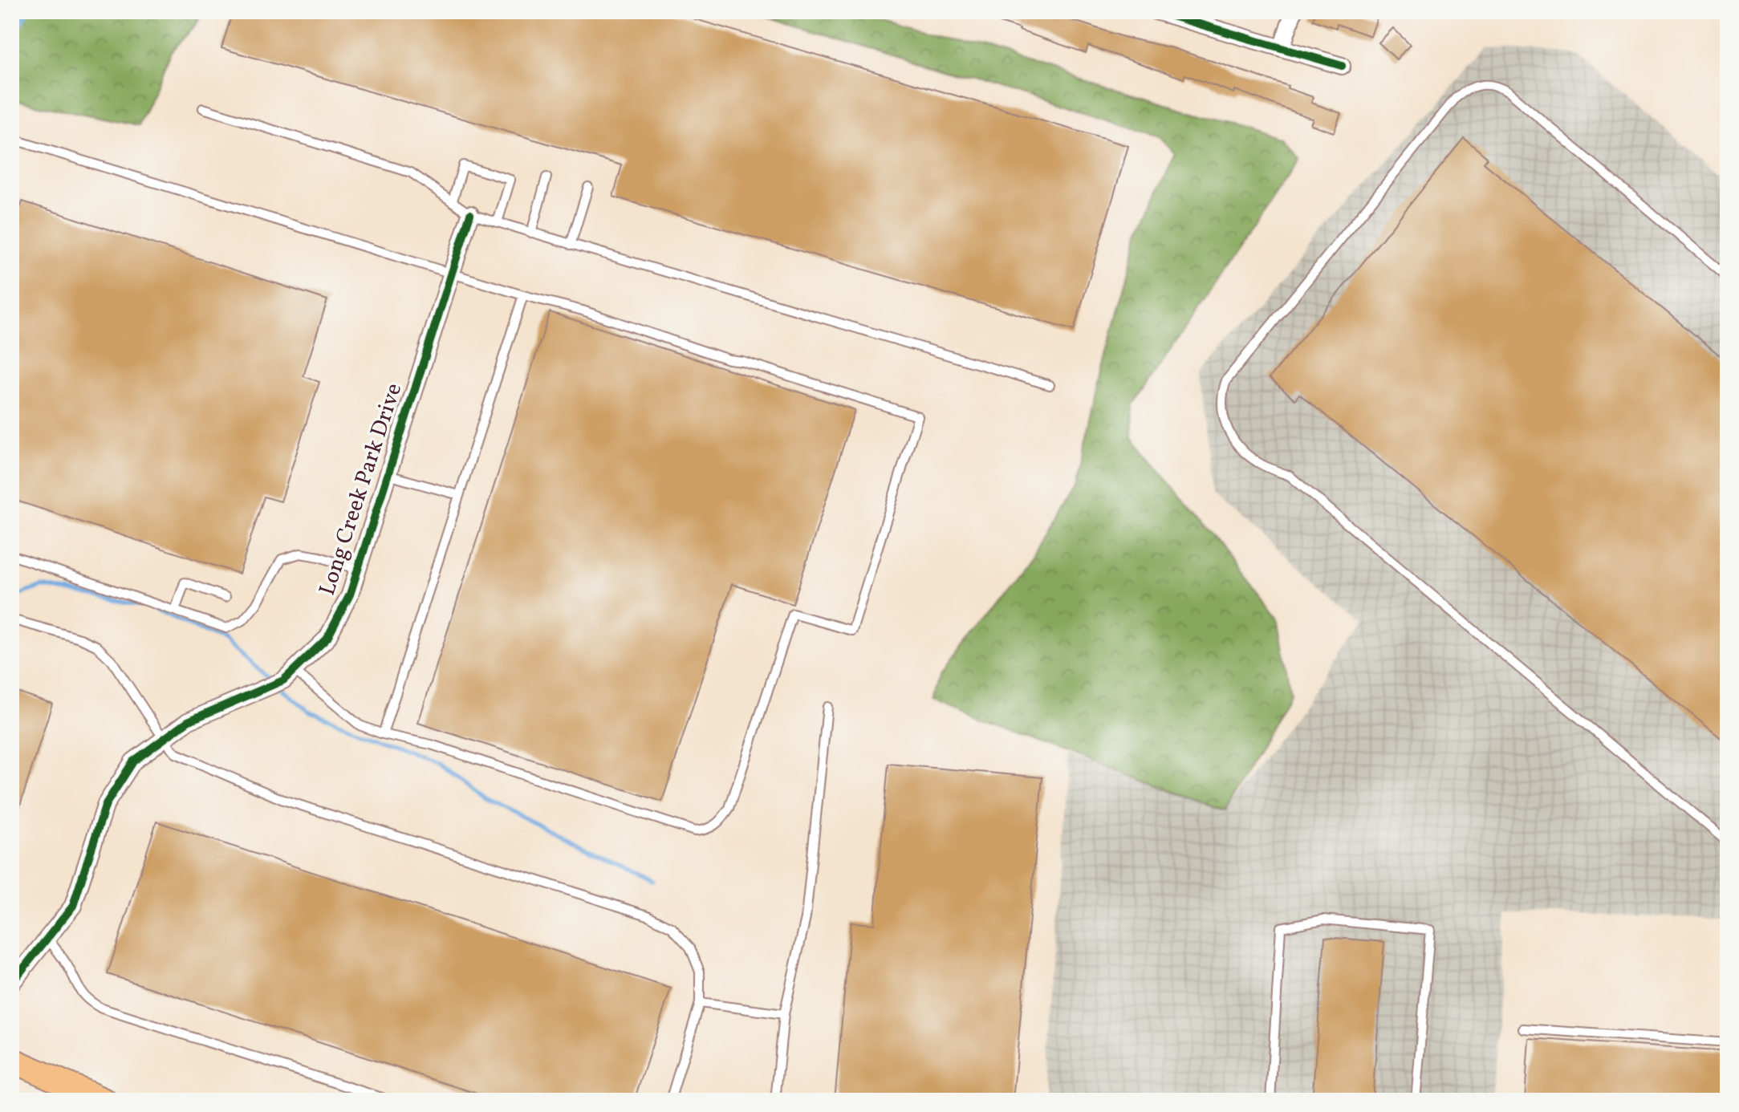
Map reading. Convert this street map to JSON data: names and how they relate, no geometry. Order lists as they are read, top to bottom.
{
  "streets": {
    "street": ["Long Creek Park Drive"]
  }
}
